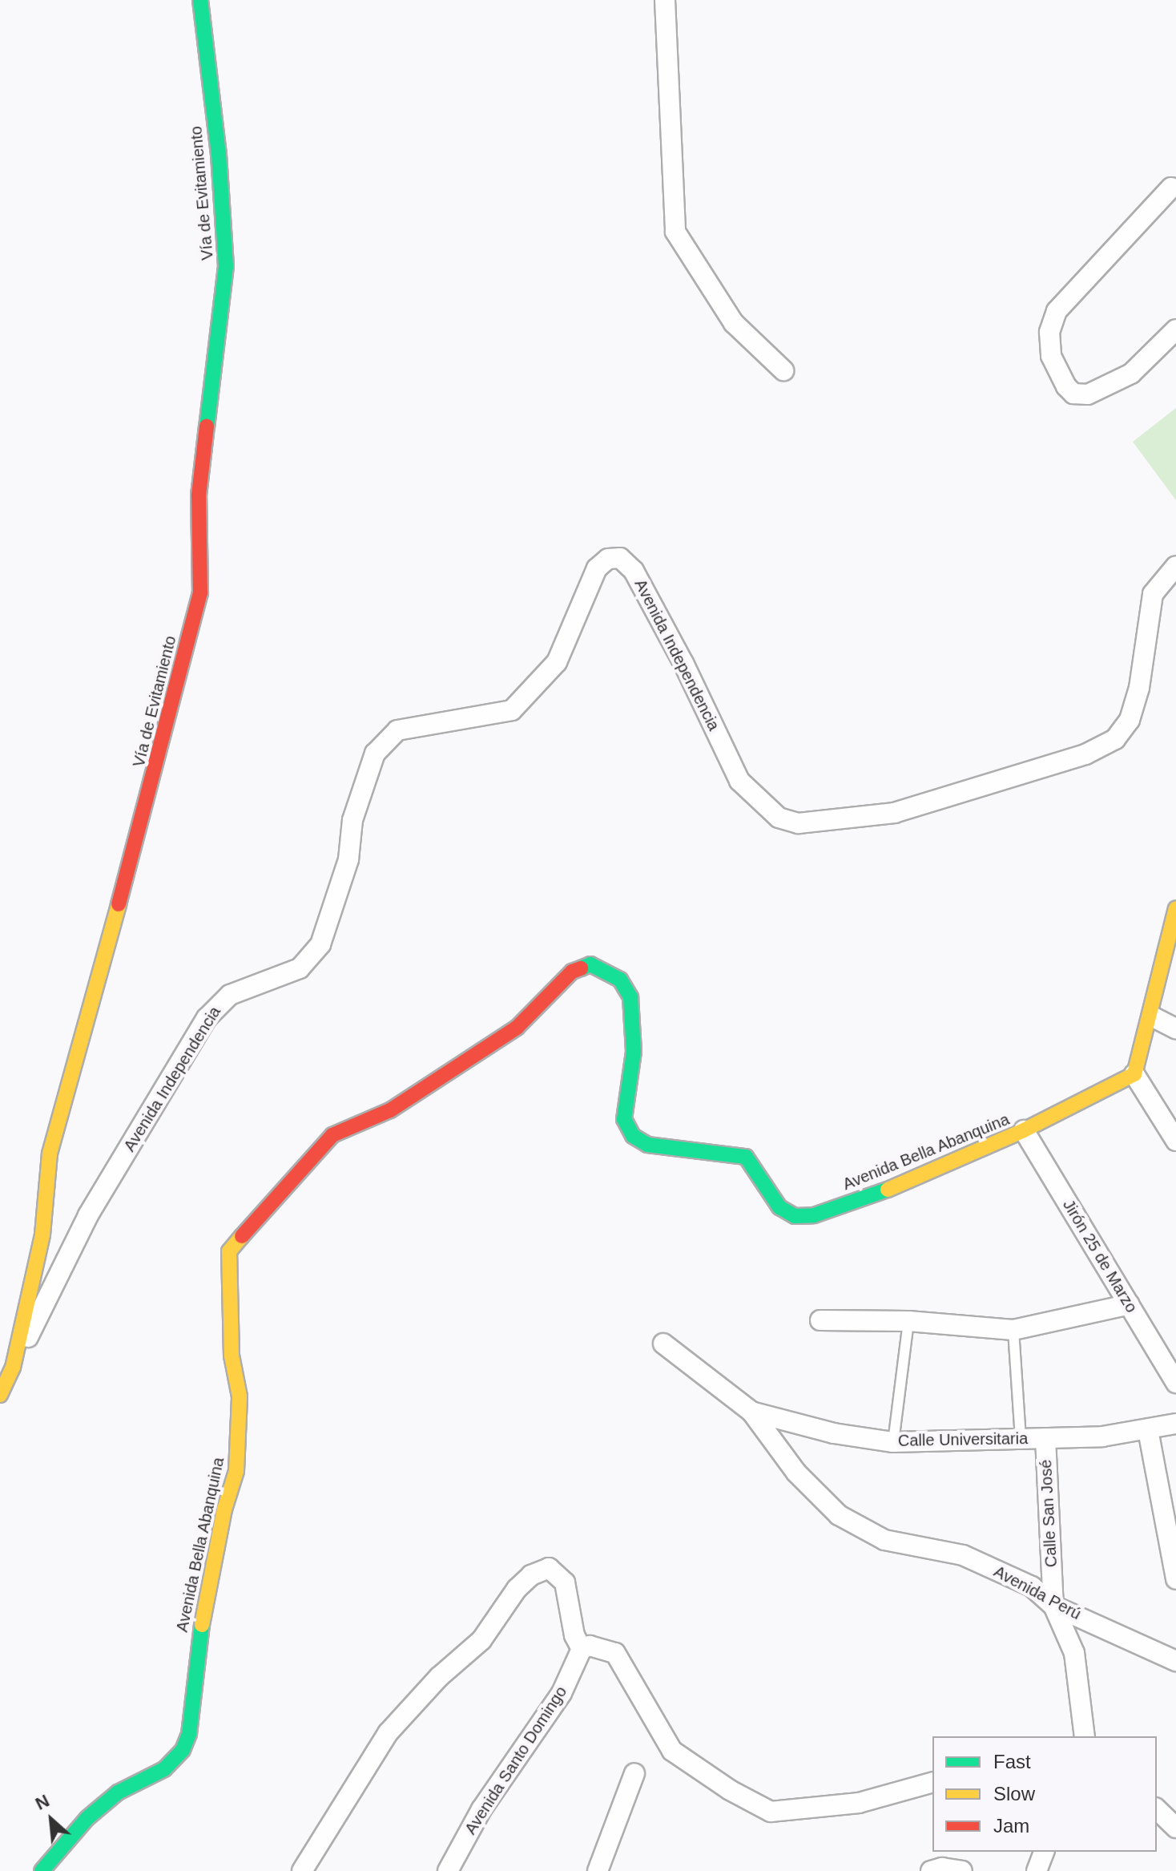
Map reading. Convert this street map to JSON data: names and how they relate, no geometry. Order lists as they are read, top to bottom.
{
  "streets": {
    "street": [
      "Vía de Evitamiento",
      "Avenida Independencia",
      "Avenida Bella Abanquina",
      "Jirón 25 de Marzo",
      "Calle Universitaria",
      "Calle San José",
      "Avenida Perú",
      "Avenida Santo Domingo"
    ]
  },
  "crossings": [
    ["Vía de Evitamiento", "Avenida Independencia"],
    ["Avenida Bella Abanquina", "Jirón 25 de Marzo"],
    ["Calle Universitaria", "Calle San José"],
    ["Calle Universitaria", "Avenida Perú"],
    ["Calle San José", "Avenida Perú"]
  ],
  "legend": ["Fast", "Slow", "Jam"],
  "north": "top left"
}
